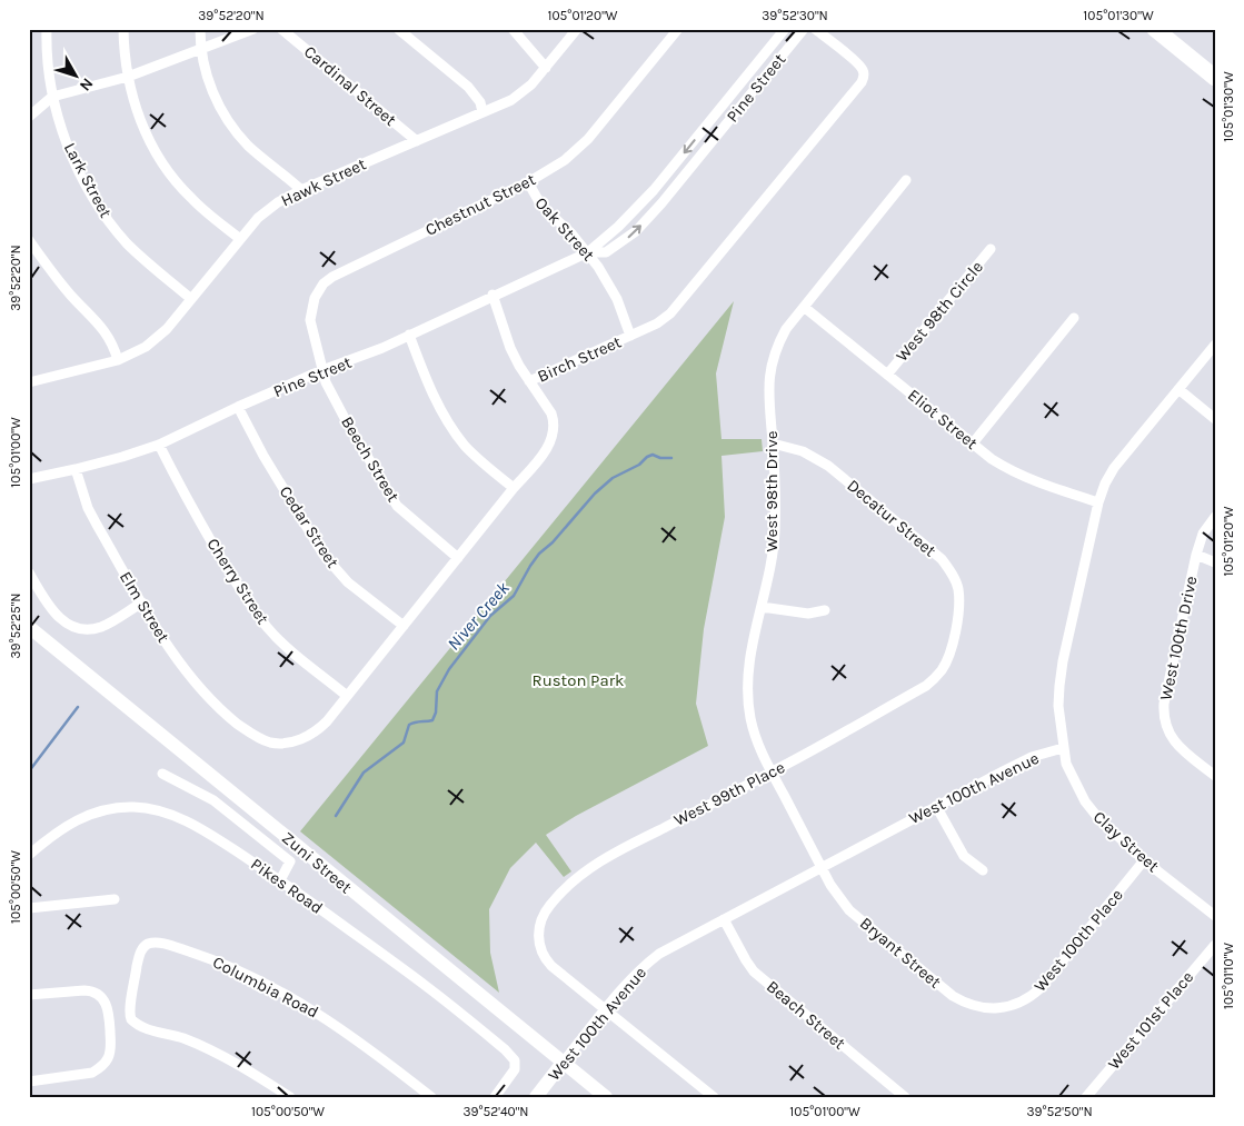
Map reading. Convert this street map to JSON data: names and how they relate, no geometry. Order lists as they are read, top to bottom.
{
  "streets": {
    "street": [
      "Cardinal Street",
      "Pine Street",
      "Lark Street",
      "Hawk Street",
      "Chestnut Street",
      "Oak Street",
      "West 98th Circle",
      "Birch Street",
      "Eliot Street",
      "Beech Street",
      "West 98th Drive",
      "Decatur Street",
      "Cedar Street",
      "Cherry Street",
      "Elm Street",
      "West 100th Drive",
      "West 100th Avenue",
      "West 99th Place",
      "Clay Street",
      "Zuni Street",
      "Pikes Road",
      "West 100th Place",
      "Bryant Street",
      "Columbia Road",
      "Beach Street",
      "West 101st Place"
    ]
  },
  "crossings": [
    ["Cardinal Street", "Hawk Street"],
    ["Pine Street", "Chestnut Street"],
    ["Pine Street", "Oak Street"],
    ["Pine Street", "Beech Street"],
    ["Pine Street", "Cedar Street"],
    ["Pine Street", "Cherry Street"],
    ["Pine Street", "Elm Street"],
    ["Lark Street", "Hawk Street"],
    ["Chestnut Street", "Oak Street"],
    ["Chestnut Street", "Beech Street"],
    ["Oak Street", "Birch Street"],
    ["West 98th Circle", "Eliot Street"],
    ["Birch Street", "Beech Street"],
    ["Birch Street", "Cedar Street"],
    ["Birch Street", "Cherry Street"],
    ["Birch Street", "Elm Street"],
    ["Eliot Street", "West 98th Drive"],
    ["West 98th Drive", "Decatur Street"],
    ["West 98th Drive", "West 100th Avenue"],
    ["West 98th Drive", "West 99th Place"],
    ["West 98th Drive", "Bryant Street"],
    ["Decatur Street", "West 99th Place"],
    ["West 100th Avenue", "West 99th Place"],
    ["West 100th Avenue", "Clay Street"],
    ["West 100th Avenue", "Zuni Street"],
    ["West 100th Avenue", "Bryant Street"],
    ["West 100th Avenue", "Beach Street"],
    ["Clay Street", "West 100th Place"],
    ["West 100th Place", "Bryant Street"]
  ],
  "water": ["Niver Creek"],
  "parks": ["Ruston Park"],
  "north": "bottom right",
  "coordinates": [
    "39°52'20\"N",
    "105°01'20\"W",
    "39°52'30\"N",
    "105°01'30\"W",
    "105°01'00\"W",
    "39°52'25\"N",
    "105°00'50\"W",
    "105°01'10\"W",
    "39°52'40\"N",
    "39°52'50\"N"
  ]
}
